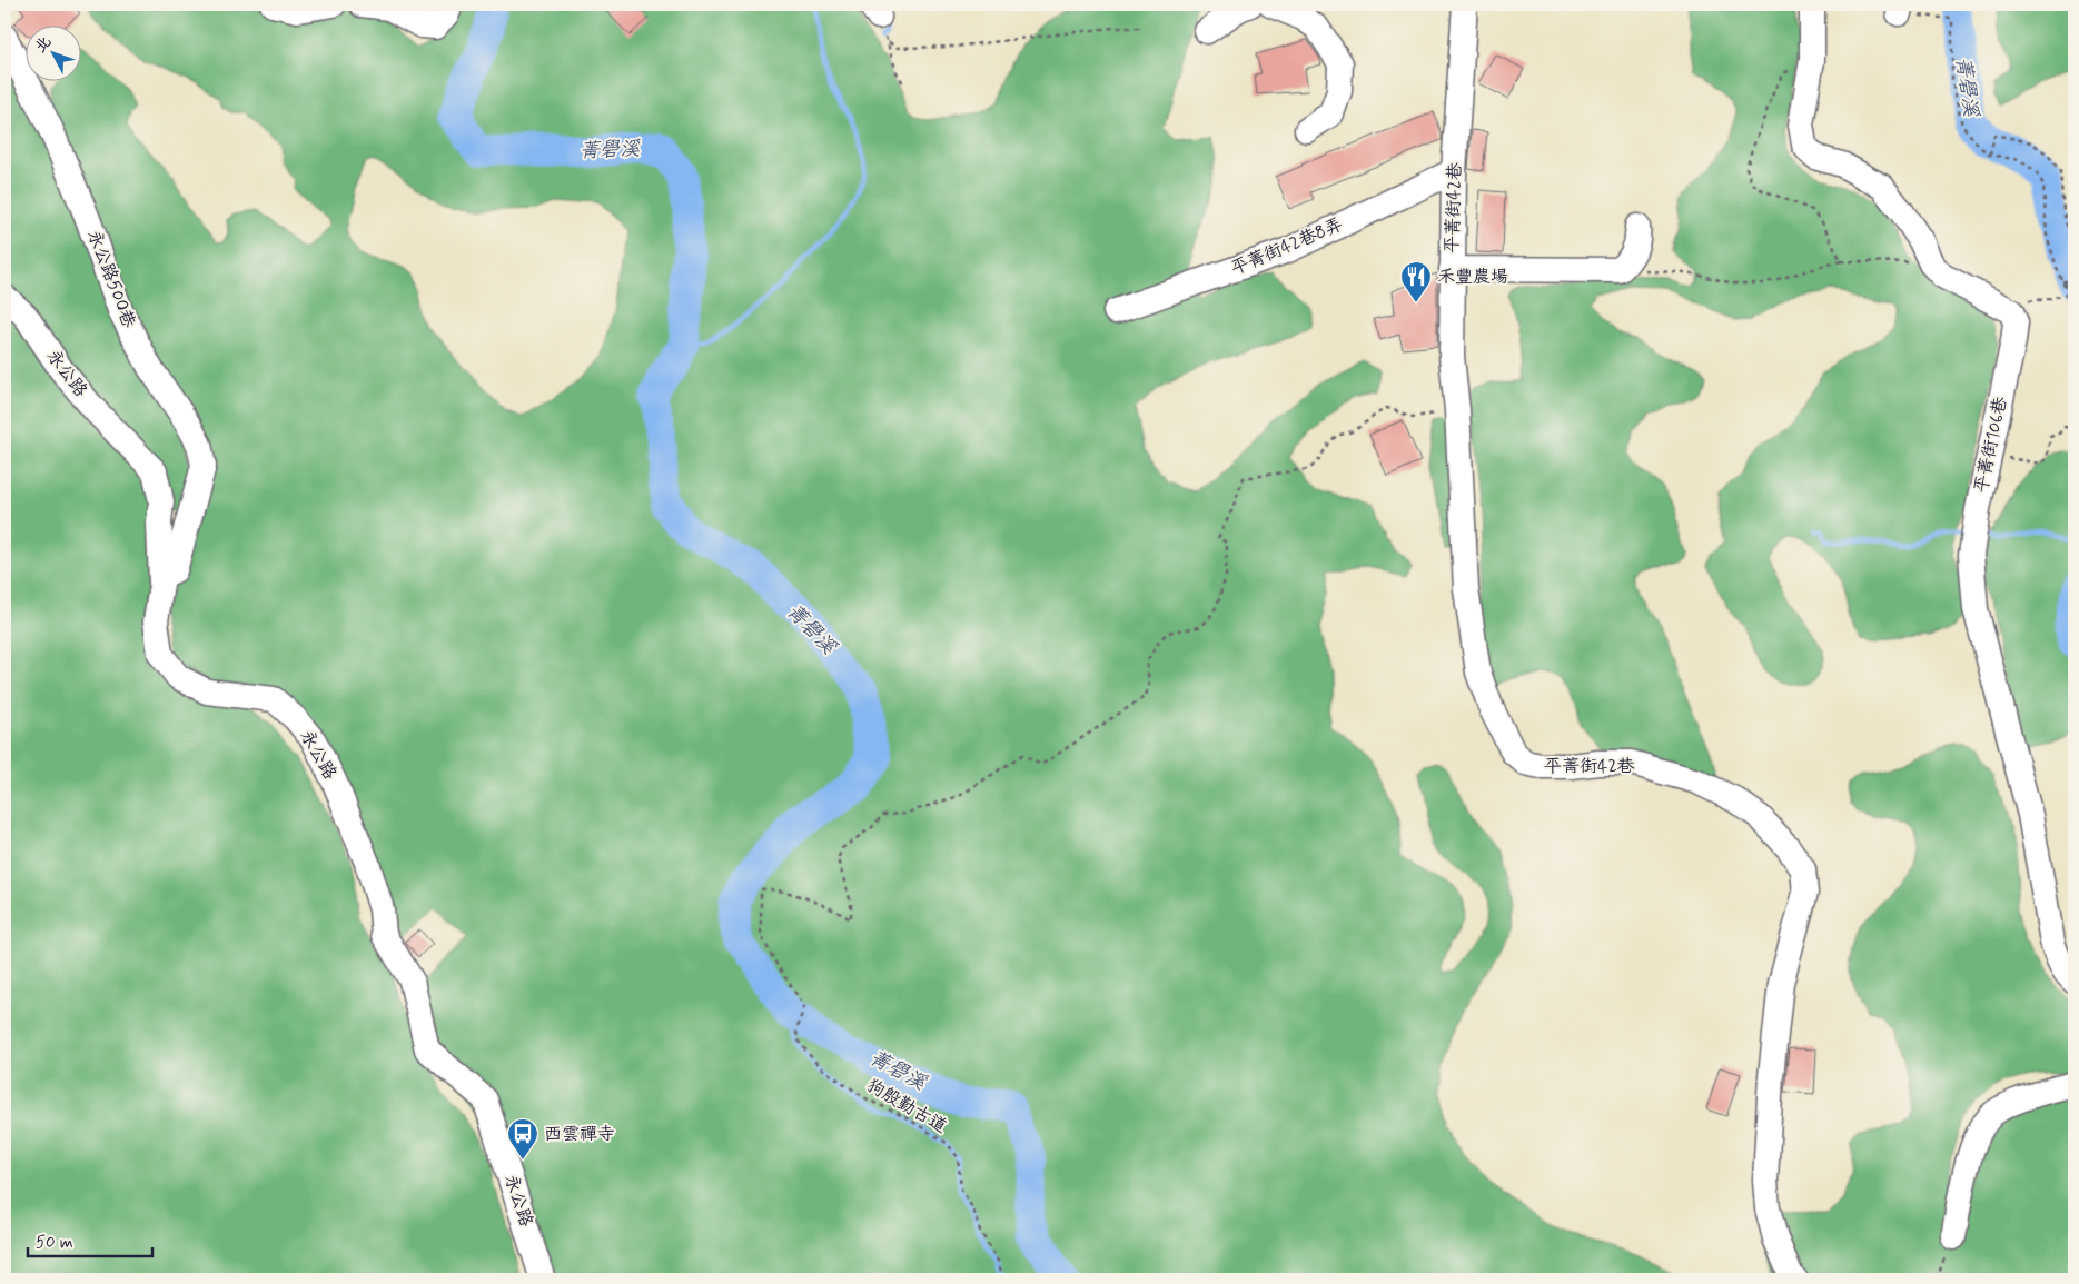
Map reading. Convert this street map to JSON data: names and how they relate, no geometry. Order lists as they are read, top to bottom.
{
  "streets": {
    "street": [
      "平菁街42巷",
      "平菁街42巷8弄",
      "永公路500巷",
      "永公路",
      "平菁街106巷"
    ],
    "path": ["狗殷勤古道"]
  },
  "crossings": [
    ["平菁街42巷", "平菁街42巷8弄"],
    ["平菁街42巷", "狗殷勤古道"],
    ["永公路500巷", "永公路"]
  ],
  "water": ["菁礐溪"],
  "places": {
    "restaurant": ["禾豐農場"],
    "bus stop": ["西雲禪寺"]
  },
  "scale_bar": "50 m",
  "north": "top left"
}
